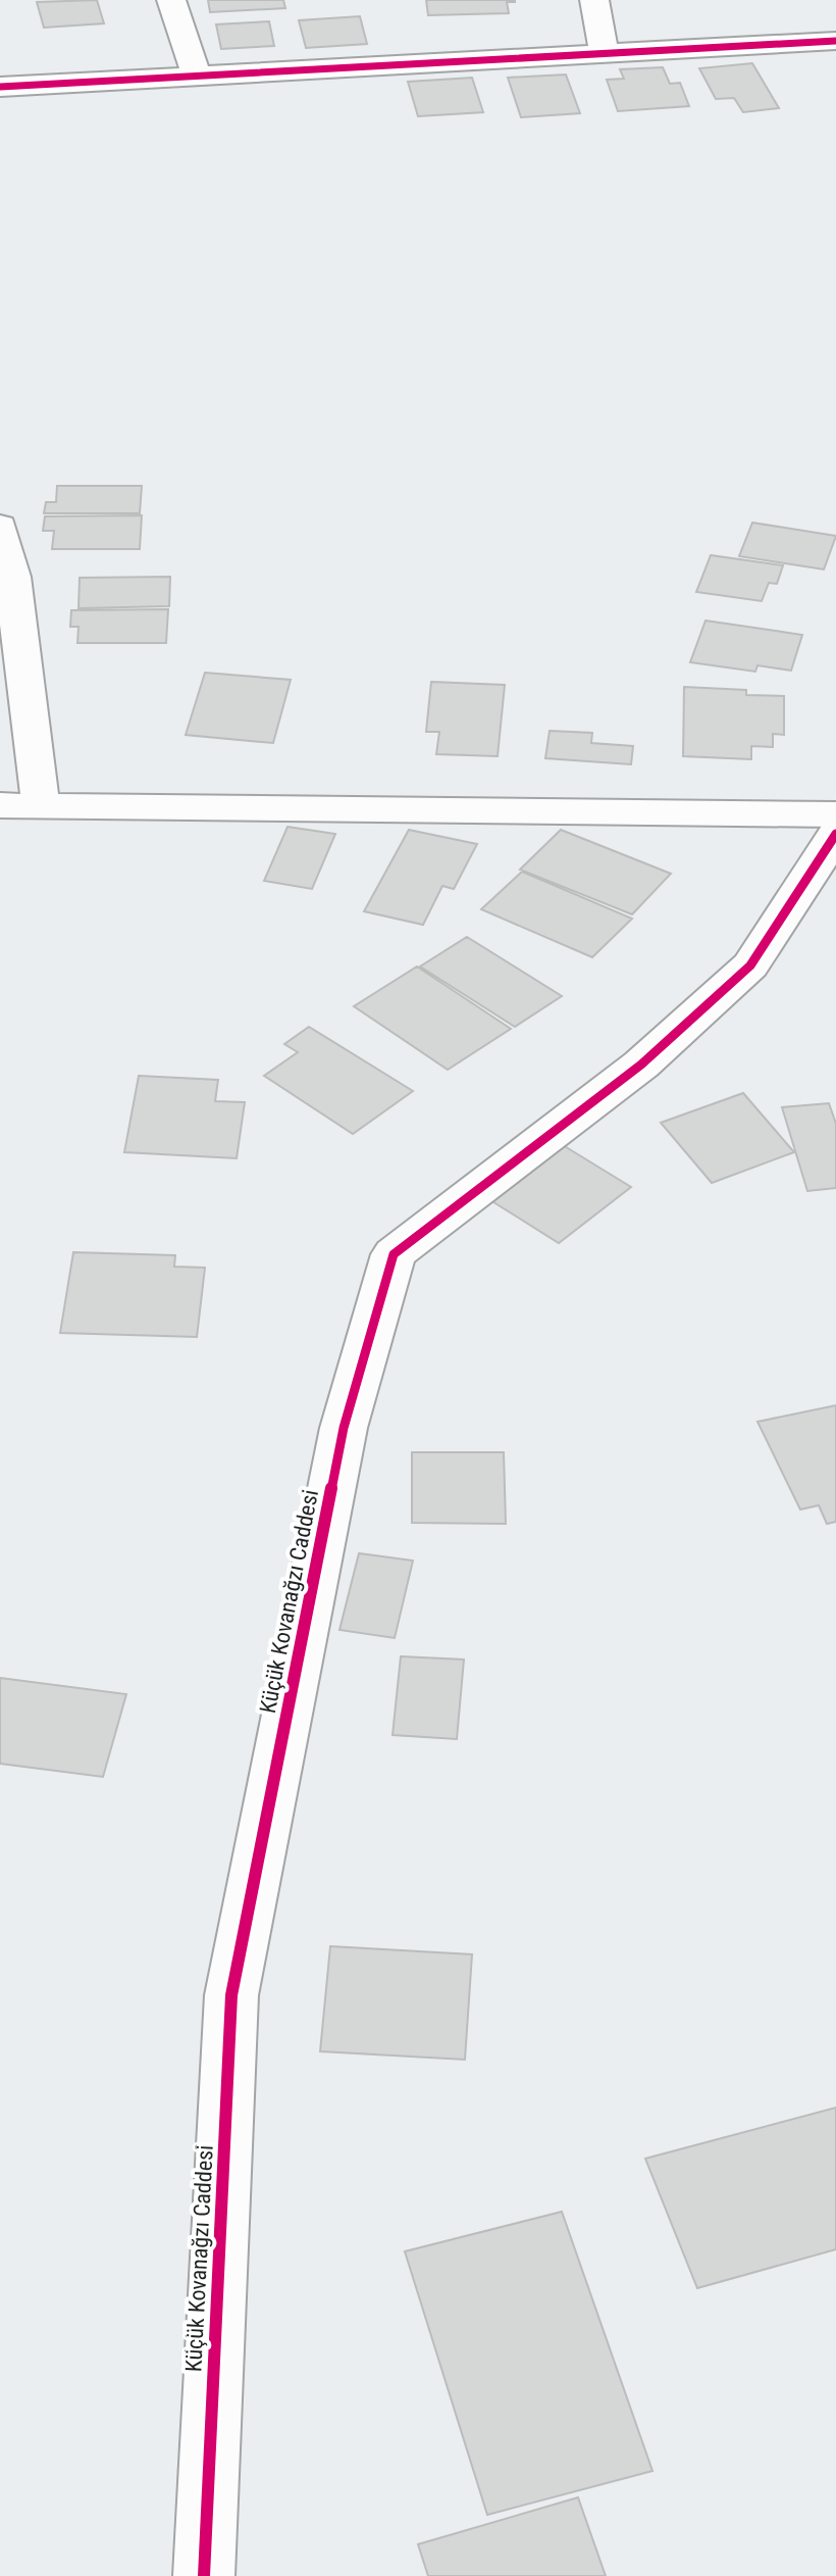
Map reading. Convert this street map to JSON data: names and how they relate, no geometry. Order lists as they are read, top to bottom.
{
  "streets": {
    "street": ["Küçük Kovanağzı Caddesi"]
  }
}
